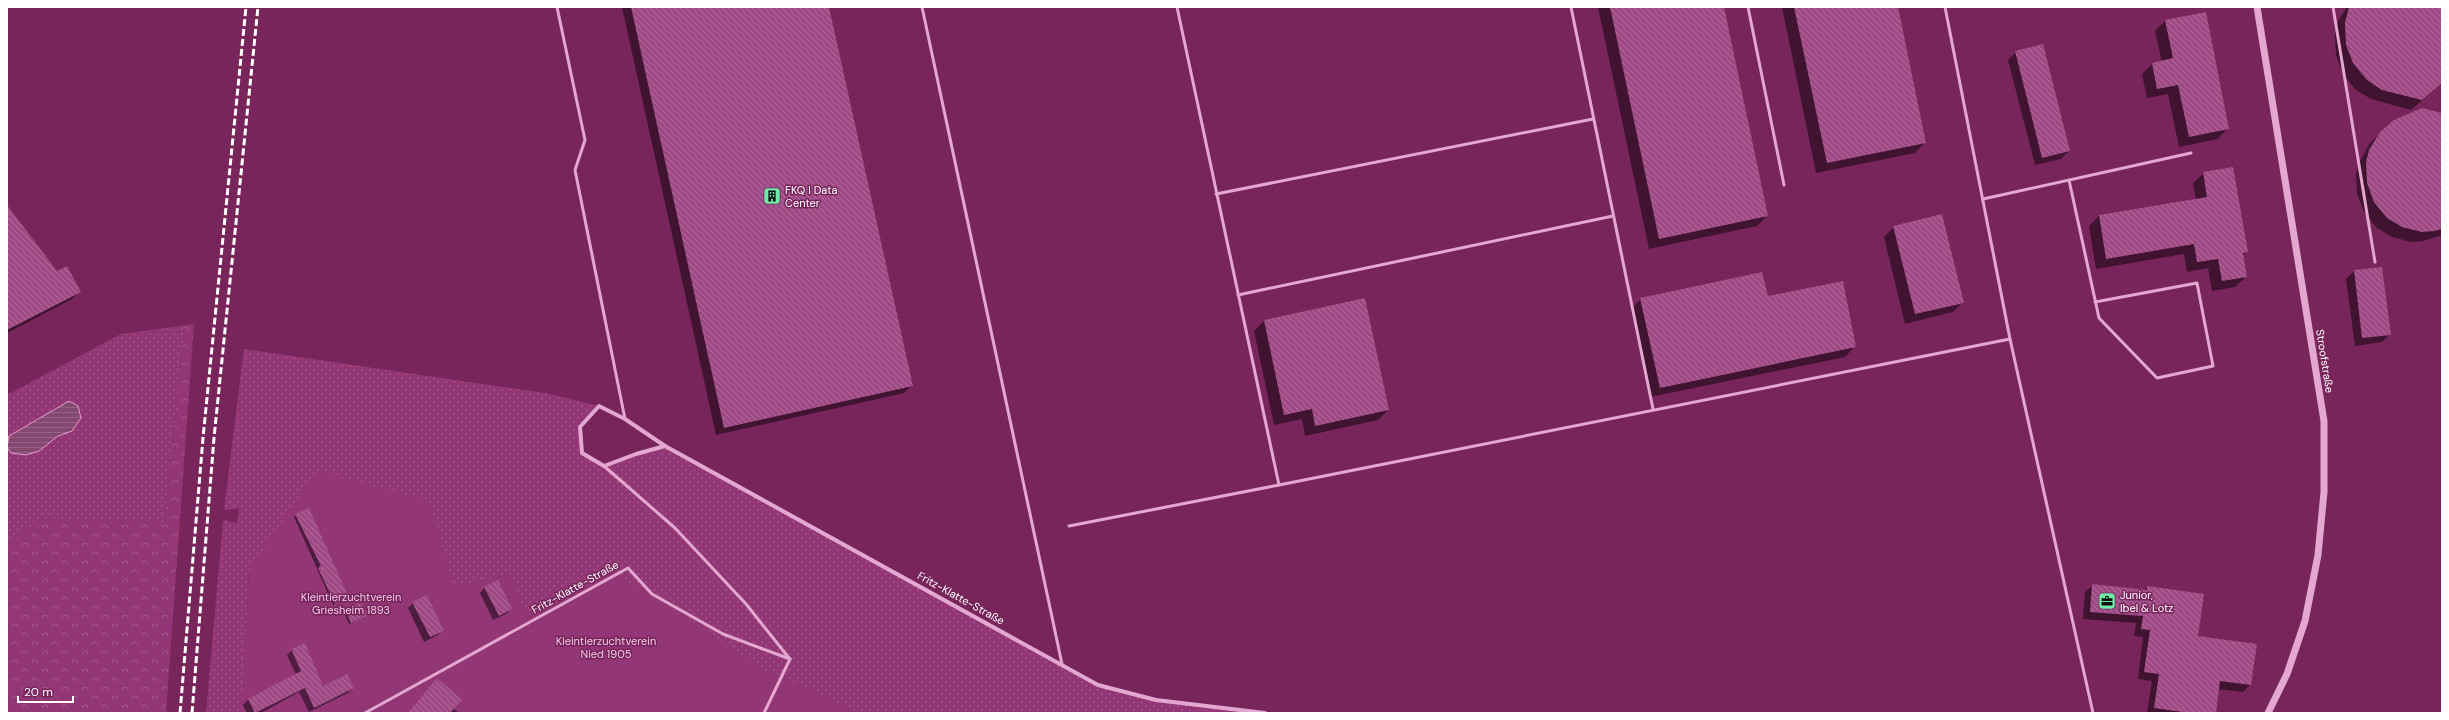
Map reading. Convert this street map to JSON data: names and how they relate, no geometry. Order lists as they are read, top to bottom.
{
  "streets": {
    "street": ["Stroofstraße", "Fritz-Klatte-Straße"]
  },
  "parks": ["Kleintierzuchtverein Griesheim 1893", "Kleintierzuchtverein Nied 1905"],
  "places": {
    "building": ["FKQ I Data Center"],
    "office": ["Junior, Ibel & Lotz"]
  },
  "scale_bar": "20 m"
}
